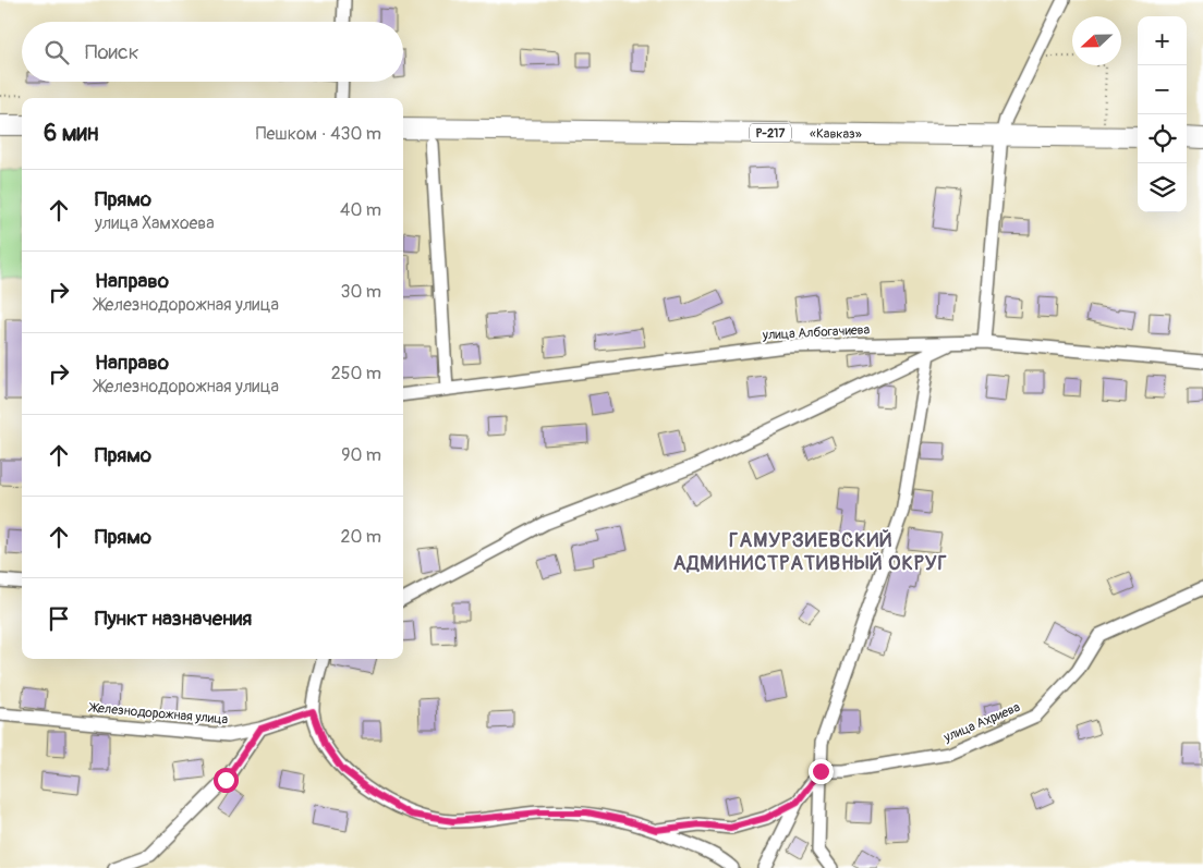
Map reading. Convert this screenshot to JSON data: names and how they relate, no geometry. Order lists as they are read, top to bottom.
{
  "streets": {
    "highway": ["Р-217", "«Кавказ»"],
    "street": ["улица Албогачиева", "Железнодорожная улица", "улица Ахриева"]
  },
  "districts": ["ГАМУРЗИЕВСКИЙ АДМИНИСТРАТИВНЫЙ ОКРУГ"],
  "north": "left",
  "page": {
    "map_buttons": ["+", "−"],
    "search": "Поиск",
    "heading": ["6 мин", "Пешком · 430 m"],
    "list": [
      ["Прямо", "улица Хамхоева", "40 m"],
      ["Направо", "Железнодорожная улица", "30 m"],
      ["Направо", "Железнодорожная улица", "250 m"],
      ["Прямо", "90 m"],
      ["Прямо", "20 m"],
      "Пункт назначения"
    ]
  }
}
